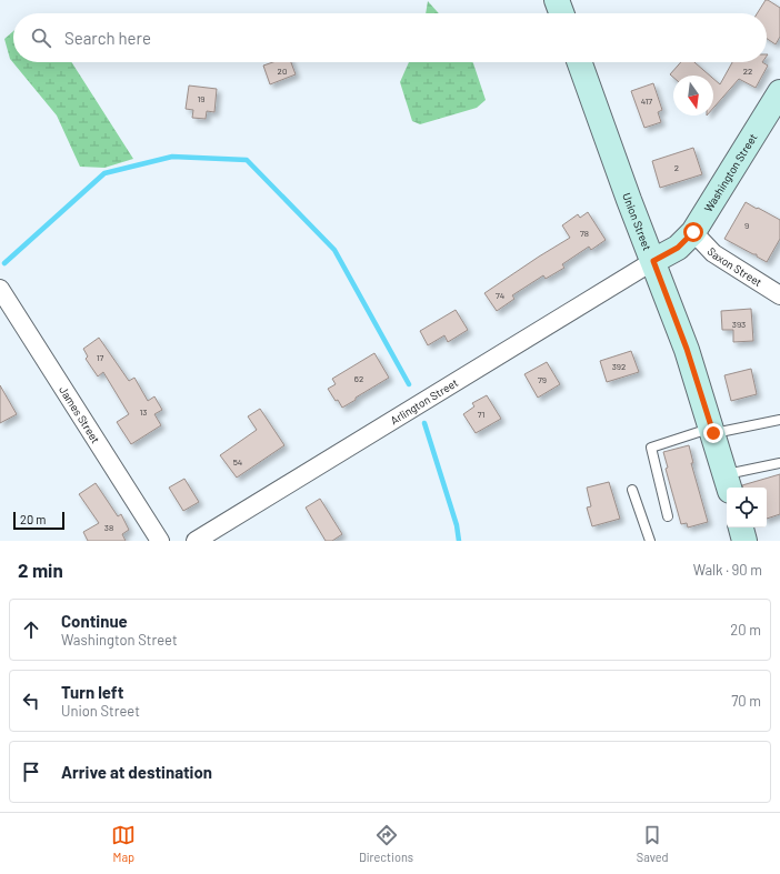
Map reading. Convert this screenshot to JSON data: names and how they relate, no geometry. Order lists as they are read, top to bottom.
{
  "streets": {
    "main road": ["Washington Street", "Union Street"],
    "street": ["Saxon Street", "Arlington Street", "James Street"]
  },
  "crossings": [
    ["Washington Street", "Union Street"],
    ["Washington Street", "Saxon Street"],
    ["Washington Street", "Arlington Street"],
    ["Union Street", "Arlington Street"]
  ],
  "house_numbers": [
    "20",
    "22",
    "19",
    "417",
    "2",
    "9",
    "78",
    "74",
    "393",
    "17",
    "392",
    "62",
    "79",
    "13",
    "71",
    "54",
    "38"
  ],
  "scale_bar": "20 m",
  "north": "bottom",
  "page": {
    "search": "Search here",
    "scale": "20 m",
    "heading": ["2 min", "Walk · 90 m"],
    "list": [
      ["Continue", "Washington Street", "20 m"],
      ["Turn left", "Union Street", "70 m"],
      "Arrive at destination"
    ],
    "nav": ["Map", "Directions", "Saved"]
  }
}
